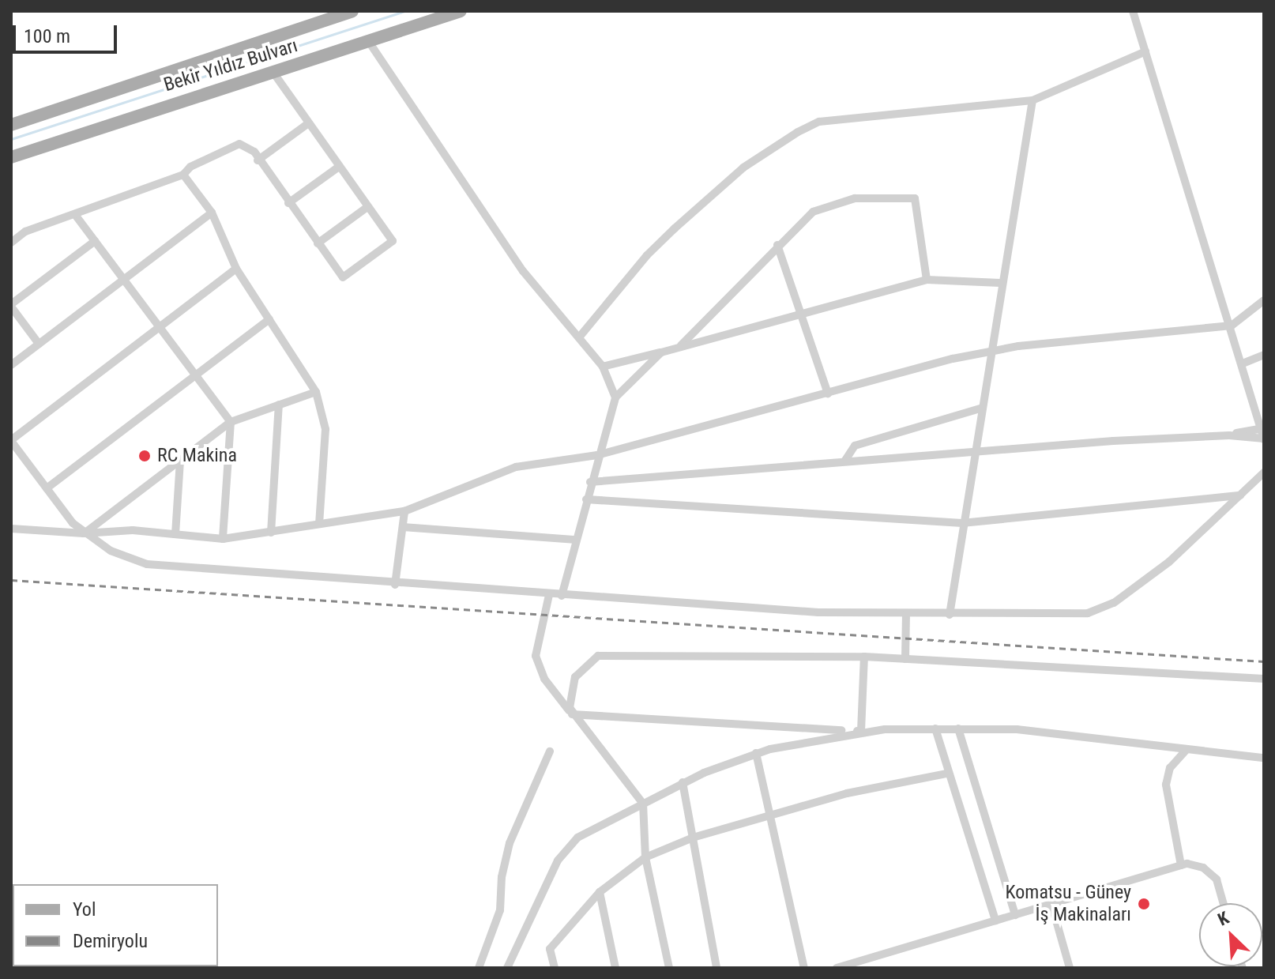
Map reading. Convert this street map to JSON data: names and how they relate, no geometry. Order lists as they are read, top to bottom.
{
  "streets": {
    "main road": ["Bekir Yıldız Bulvarı"]
  },
  "places": ["RC Makina", "Komatsu - Güney İş Makinaları"],
  "legend": ["Yol", "Demiryolu"],
  "scale_bar": "100 m",
  "north": "top left"
}
